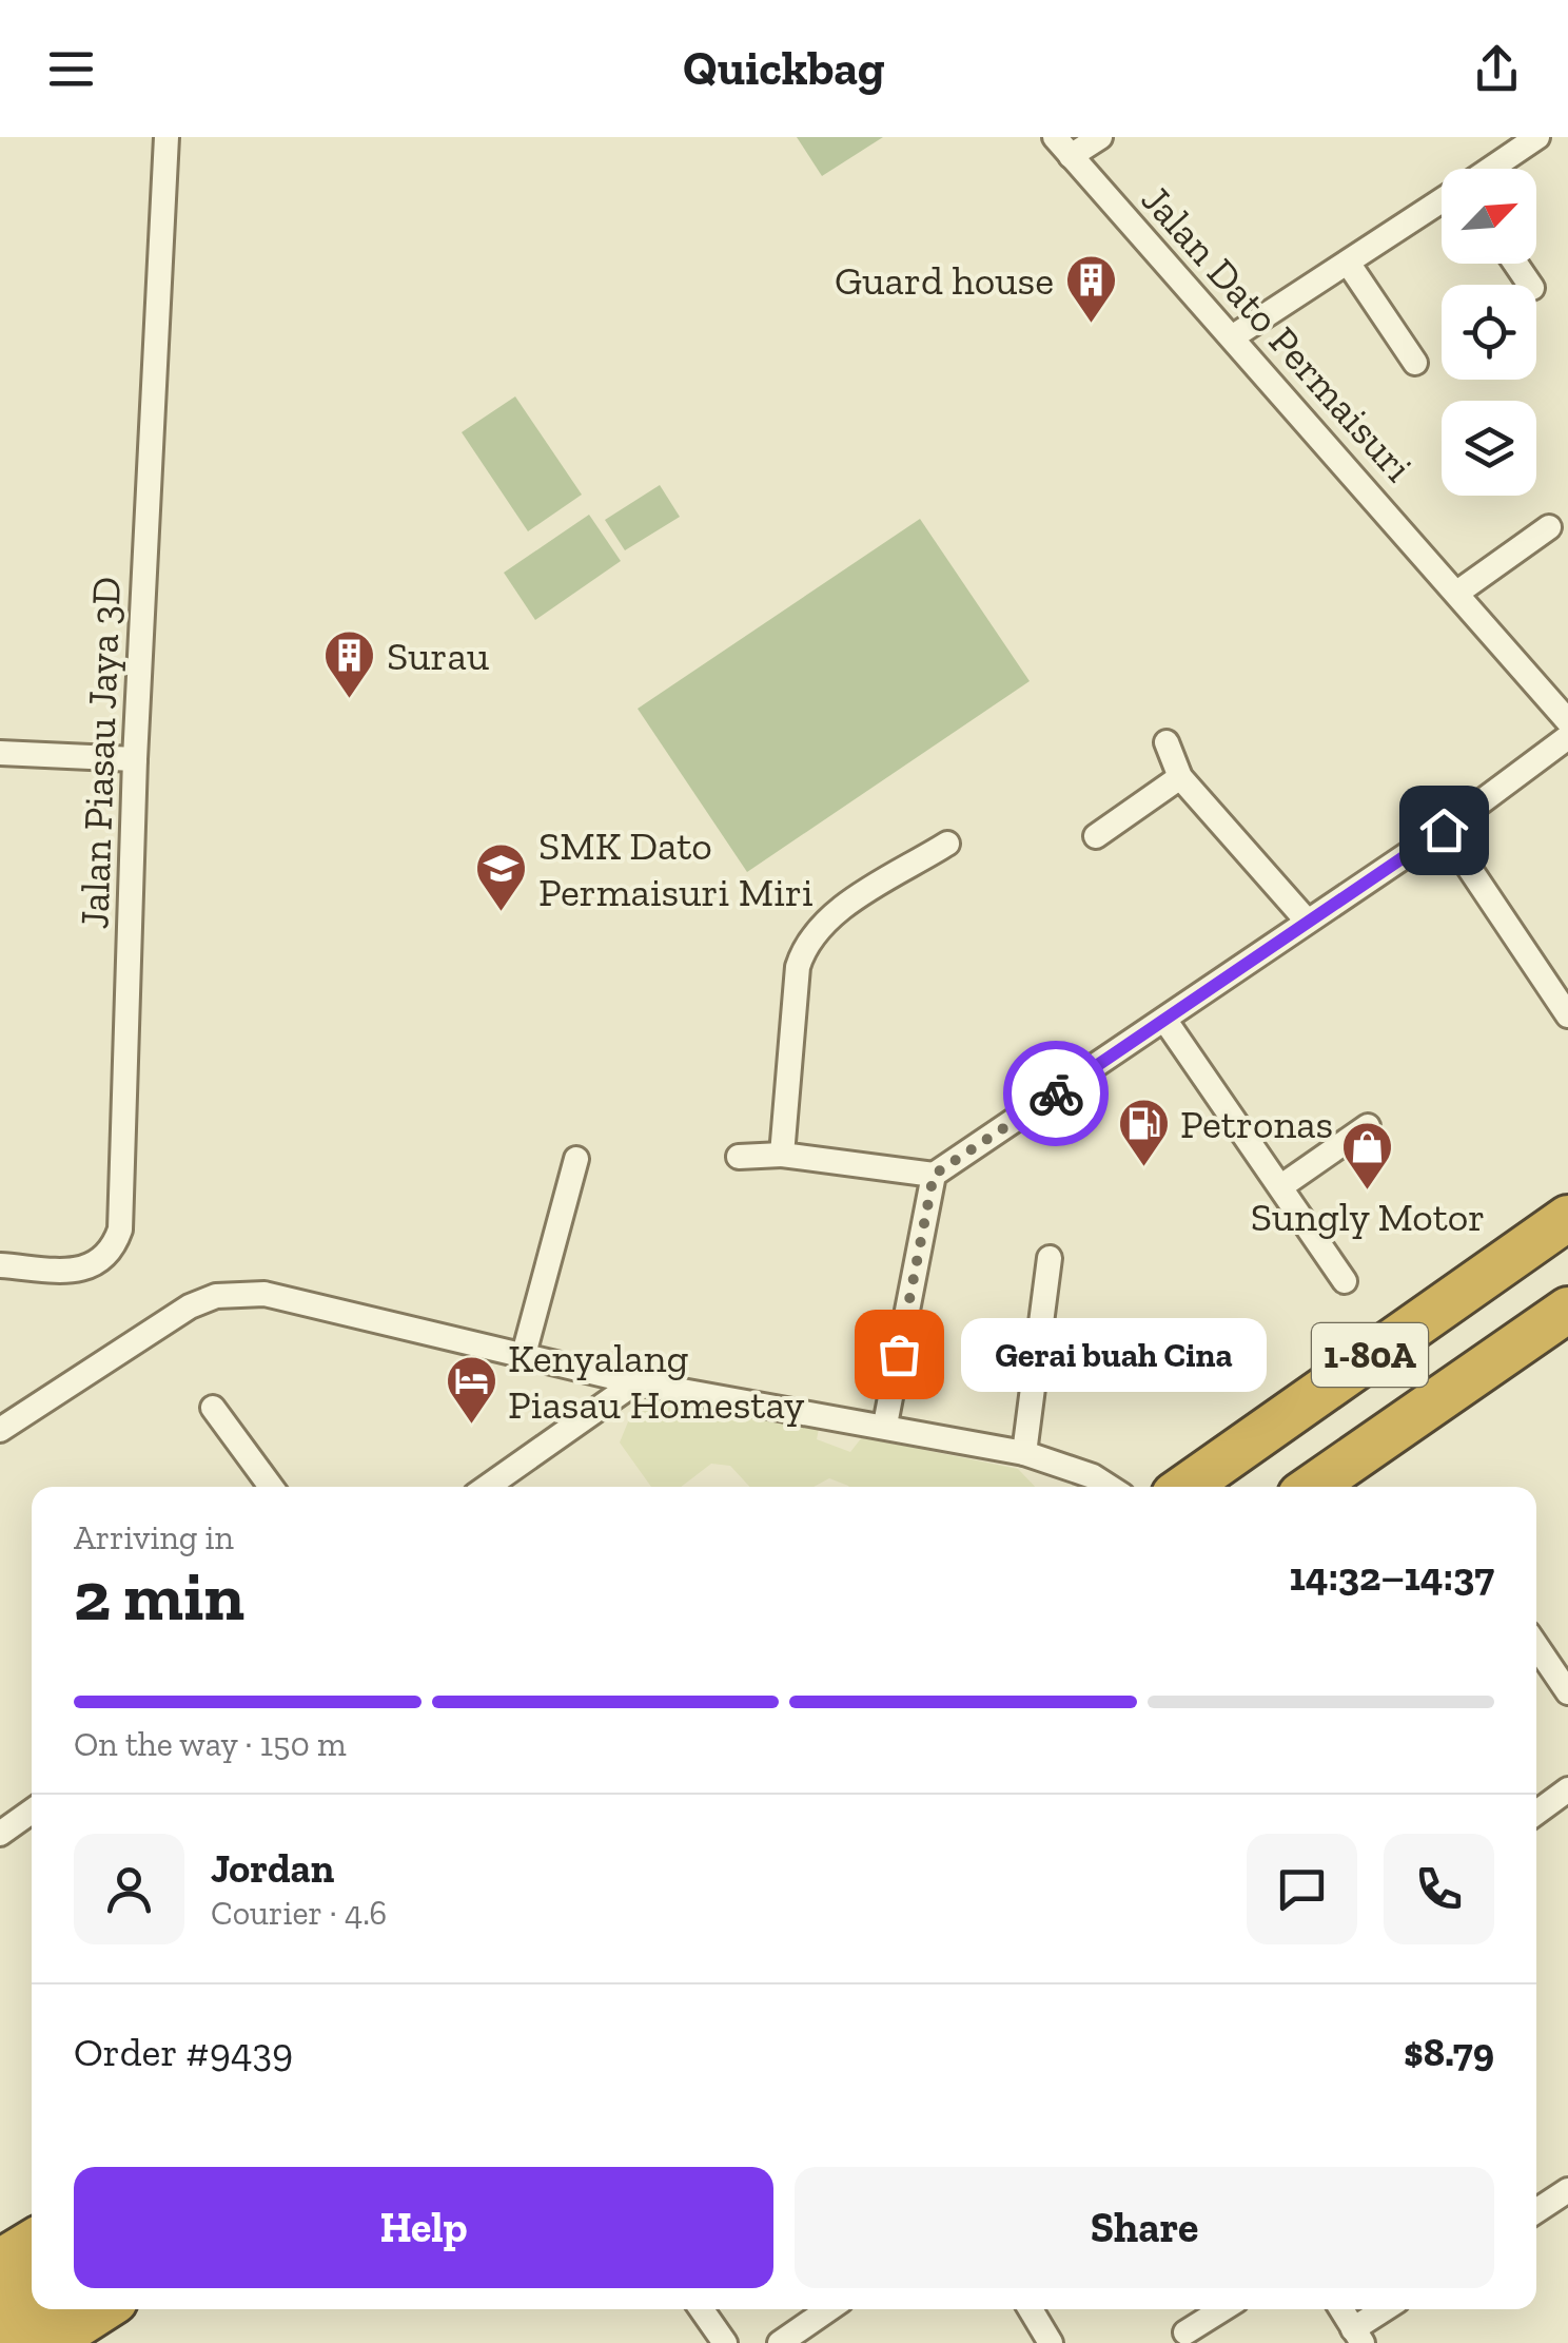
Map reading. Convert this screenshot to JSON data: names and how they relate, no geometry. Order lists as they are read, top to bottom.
{
  "streets": {
    "highway": ["1-80A"],
    "street": ["Jalan Dato Permaisuri", "Jalan Piasau Jaya 3D"]
  },
  "places": {
    "building": ["Guard house", "Surau"],
    "school or university": ["SMK Dato Permaisuri Miri"],
    "fuel station": ["Petronas"],
    "shop": ["Sungly Motor"],
    "other": ["Gerai buah Cina"],
    "hotel": ["Kenyalang Piasau Homestay"]
  },
  "north": "top right",
  "page": {
    "header": "Quickbag",
    "bubble": "Gerai buah Cina",
    "heading": ["2 min", "Arriving in", "14:32–14:37"],
    "panel": [
      "Jordan",
      "Courier · 4.6",
      "Order #9439",
      "$8.79"
    ],
    "bar": "On the way · 150 m",
    "buttons": ["Help", "Share"]
  }
}
